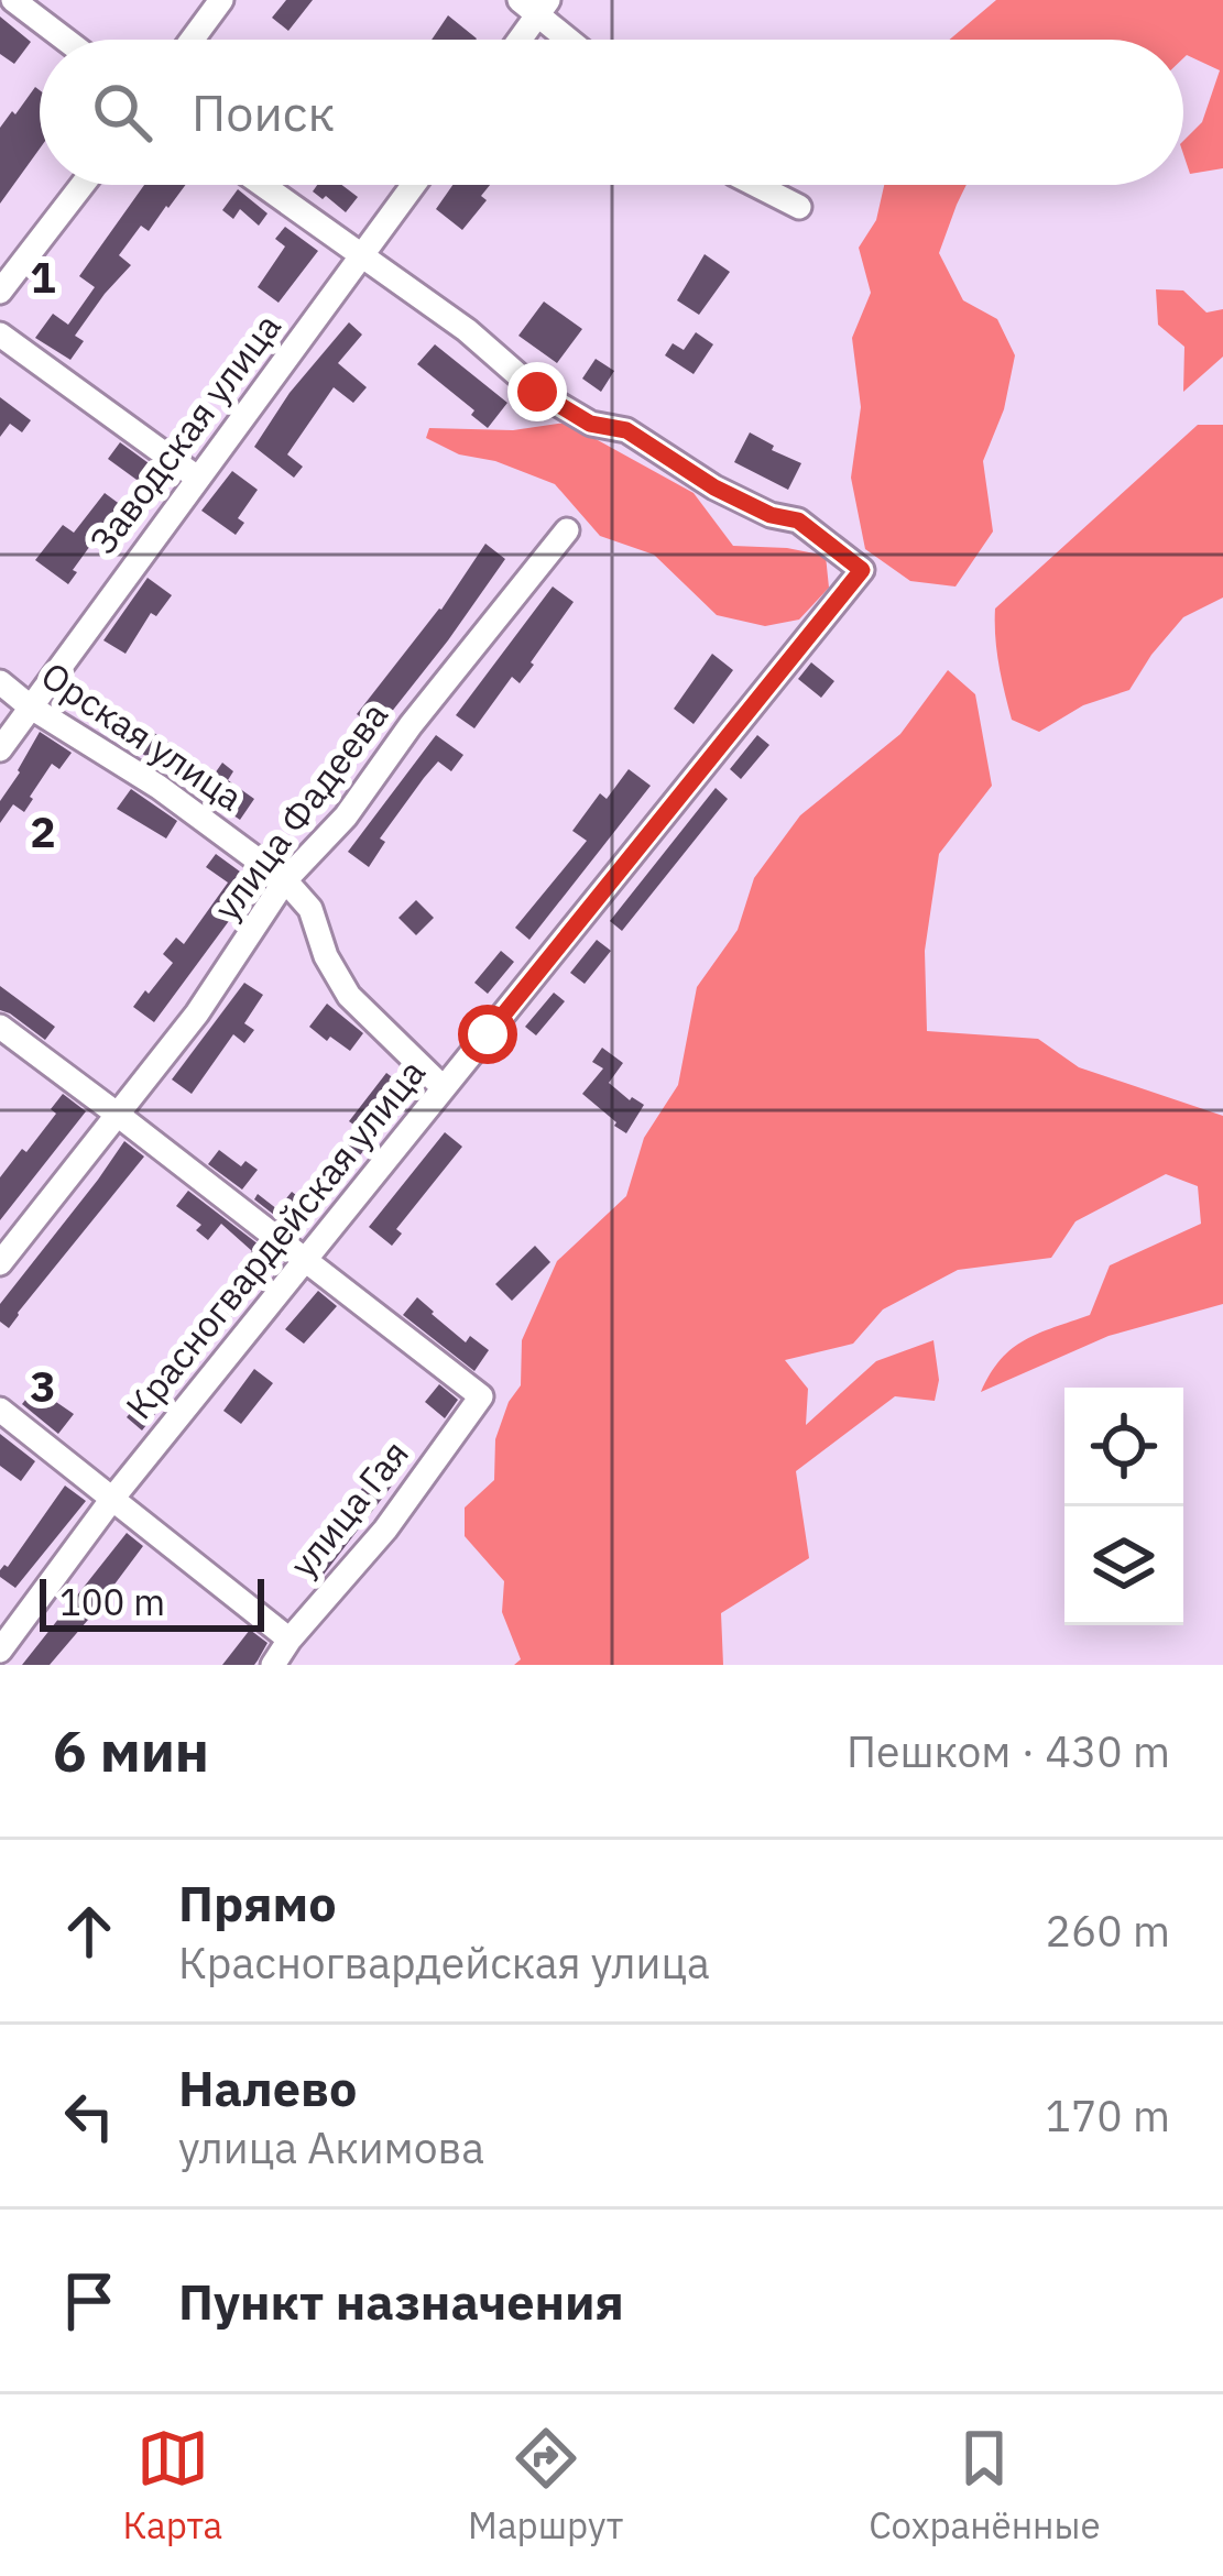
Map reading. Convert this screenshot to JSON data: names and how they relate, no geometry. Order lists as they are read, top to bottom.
{
  "streets": {
    "street": [
      "Заводская улица",
      "Орская улица",
      "улица Фадеева",
      "Красногвардейская улица",
      "улица Гая"
    ]
  },
  "crossings": [
    ["Заводская улица", "Орская улица"],
    ["Заводская улица", "Красногвардейская улица"],
    ["Орская улица", "улица Фадеева"],
    ["Орская улица", "Красногвардейская улица"],
    ["Красногвардейская улица", "улица Гая"]
  ],
  "scale_bar": "100 m",
  "page": {
    "search": "Поиск",
    "scale": "100 m",
    "heading": ["6 мин", "Пешком · 430 m"],
    "list": [
      ["Прямо", "Красногвардейская улица", "260 m"],
      ["Налево", "улица Акимова", "170 m"],
      "Пункт назначения"
    ],
    "nav": ["Карта", "Маршрут", "Сохранённые"]
  },
  "grid": {
    "rows": ["1", "2", "3"]
  }
}
